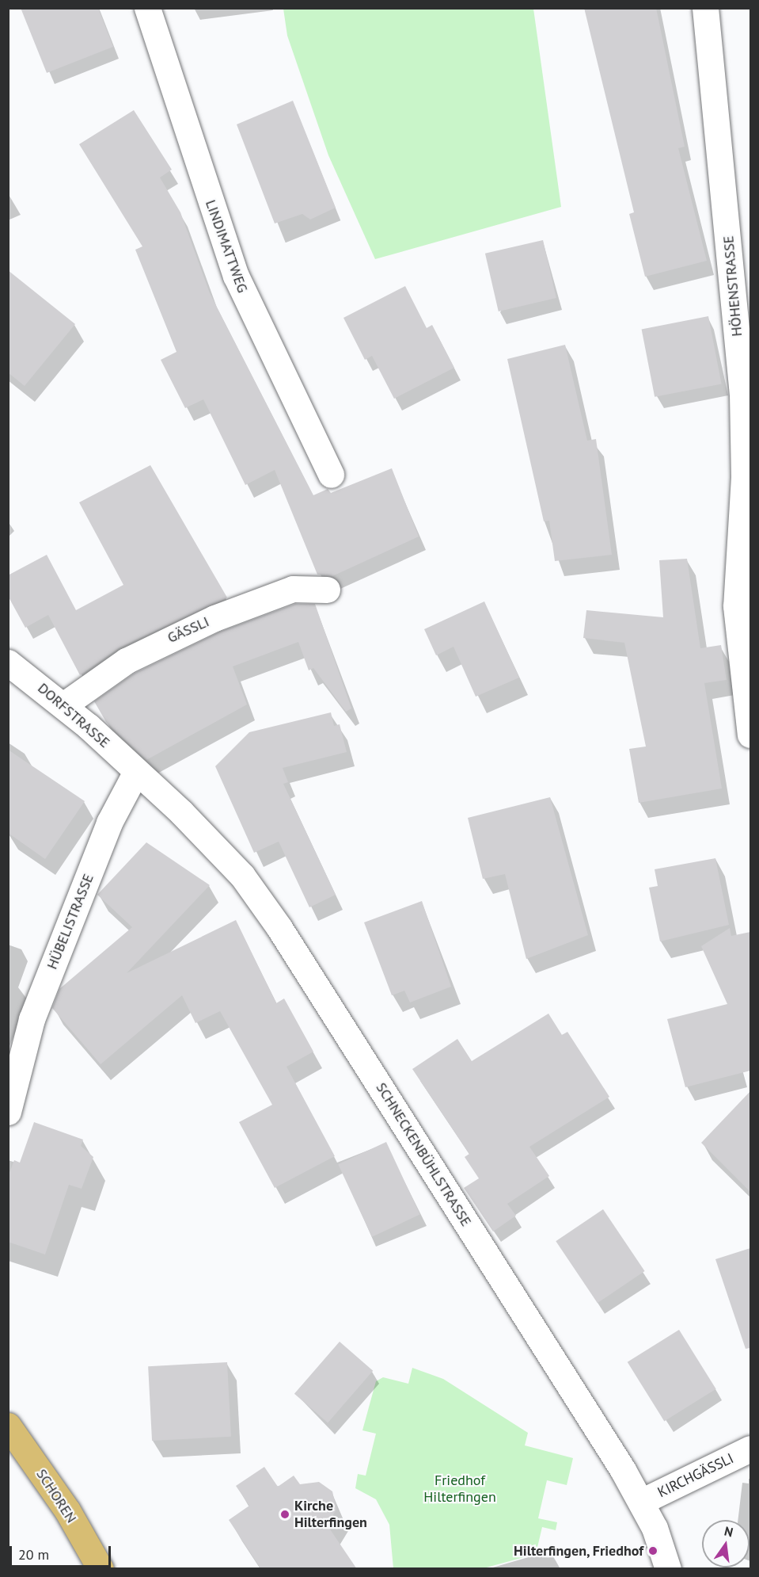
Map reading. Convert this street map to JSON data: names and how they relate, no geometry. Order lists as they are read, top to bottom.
{
  "streets": {
    "main road": ["SCHOREN"],
    "street": [
      "LINDIMATTWEG",
      "HÖHENSTRASSE",
      "GÄSSLI",
      "DORFSTRASSE",
      "HÜBELISTRASSE",
      "SCHNECKENBÜHLSTRASSE",
      "KIRCHGÄSSLI"
    ]
  },
  "crossings": [
    ["GÄSSLI", "DORFSTRASSE"],
    ["DORFSTRASSE", "HÜBELISTRASSE"],
    ["DORFSTRASSE", "SCHNECKENBÜHLSTRASSE"],
    ["HÜBELISTRASSE", "SCHNECKENBÜHLSTRASSE"],
    ["SCHNECKENBÜHLSTRASSE", "KIRCHGÄSSLI"]
  ],
  "parks": ["Friedhof Hilterfingen"],
  "places": ["Kirche Hilterfingen", "Hilterfingen, Friedhof"],
  "scale_bar": "20 m",
  "north": "top"
}
